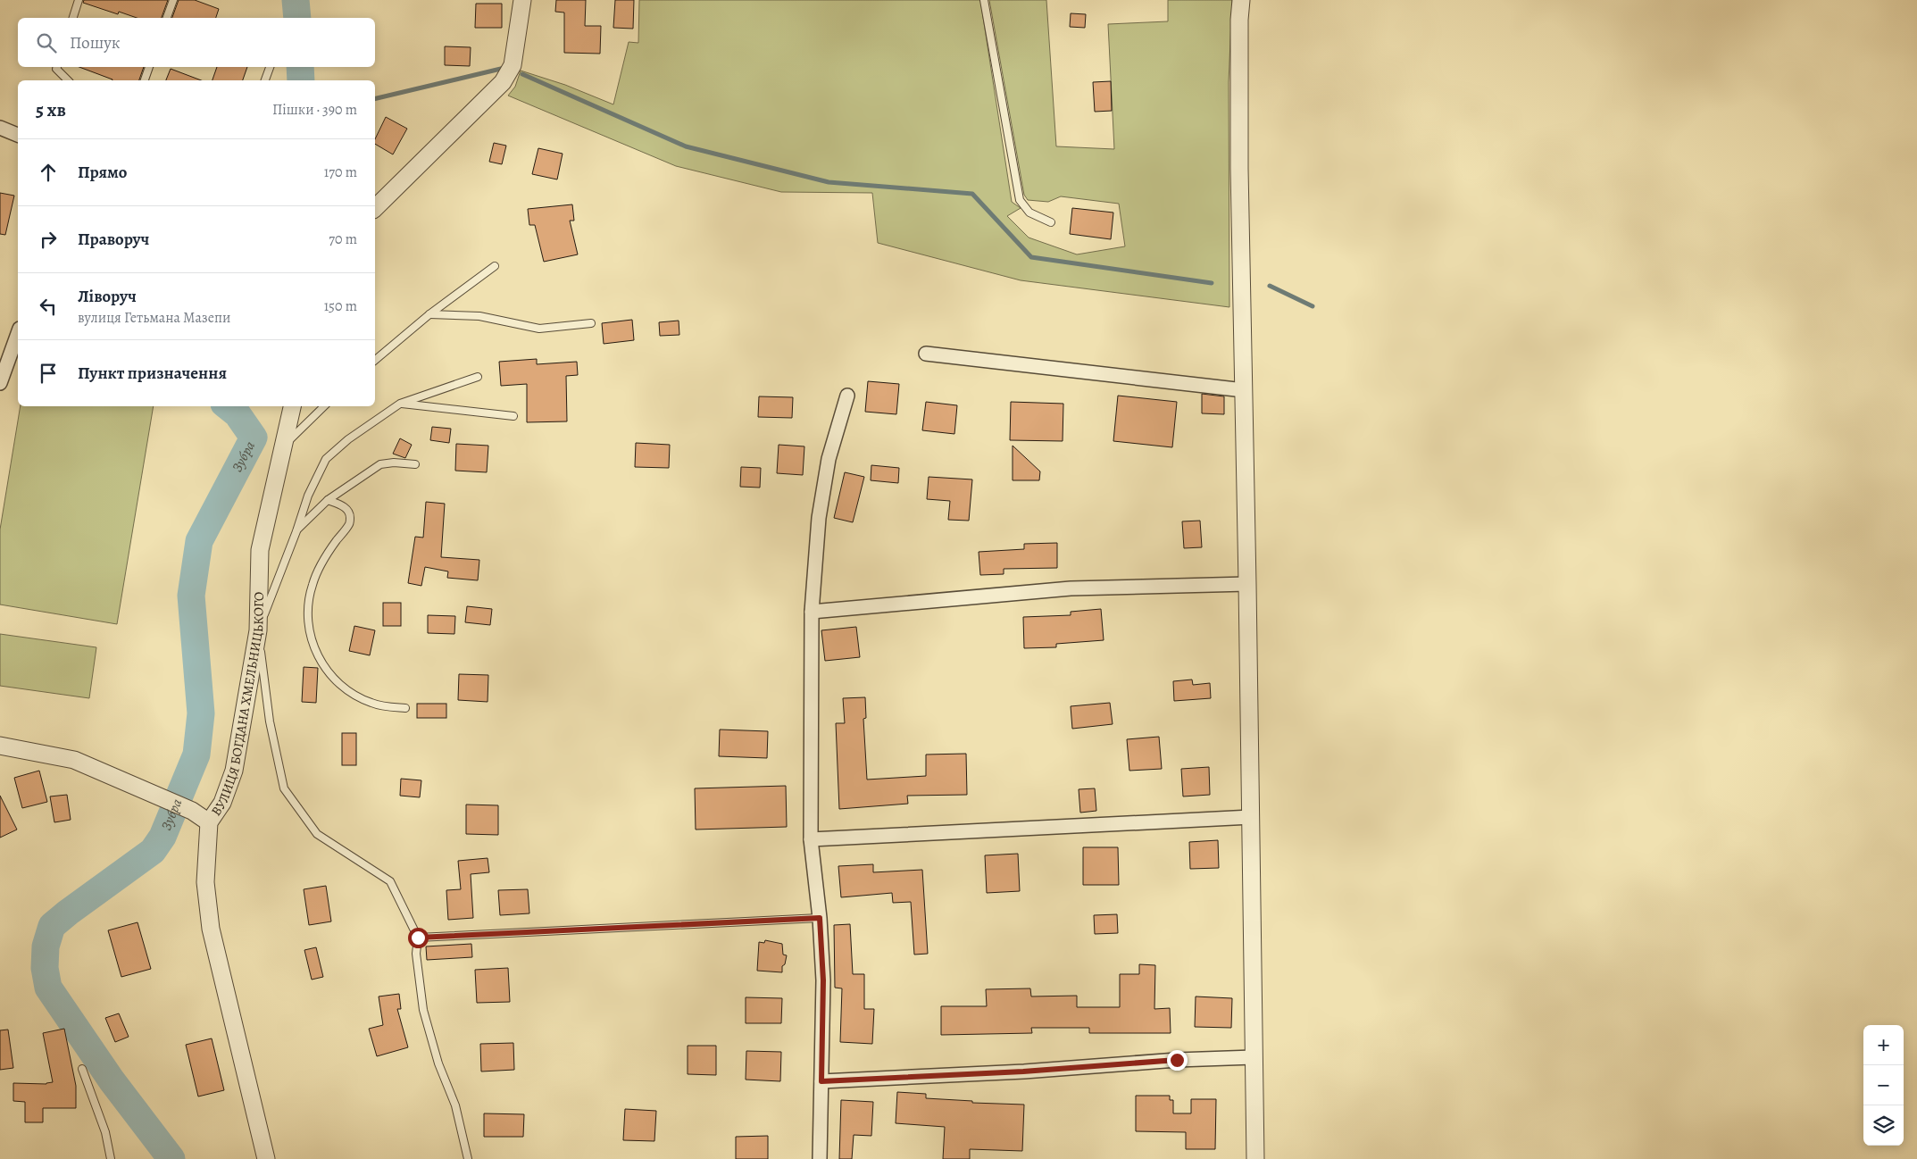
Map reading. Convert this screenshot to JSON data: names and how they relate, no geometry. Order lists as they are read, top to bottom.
{
  "streets": {
    "street": ["ВУЛИЦЯ БОГДАНА ХМЕЛЬНИЦЬКОГО"]
  },
  "water": ["Зубра"],
  "page": {
    "search": "Пошук",
    "heading": ["5 хв", "Пішки · 390 m"],
    "list": [
      ["Прямо", "170 m"],
      ["Праворуч", "70 m"],
      ["Ліворуч", "вулиця Гетьмана Мазепи", "150 m"],
      "Пункт призначення"
    ],
    "map_buttons": ["+", "−"]
  }
}
